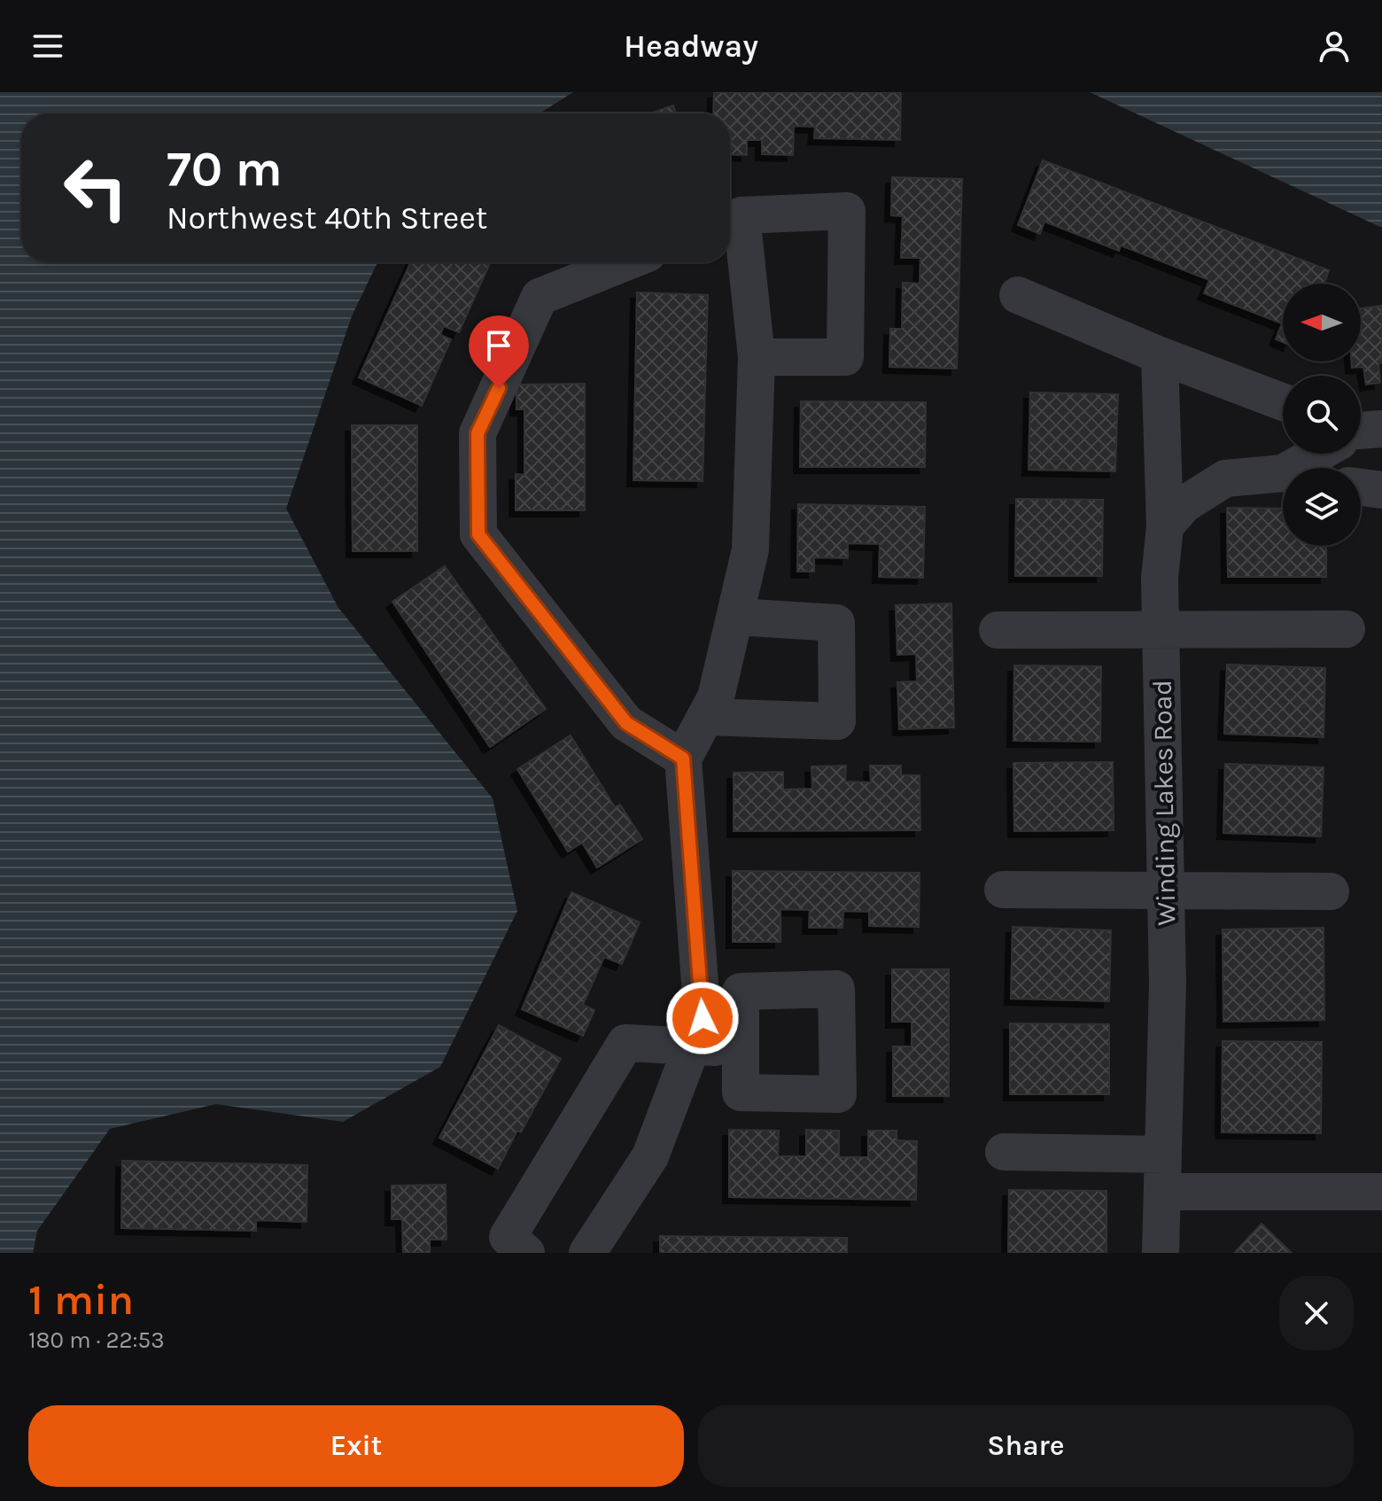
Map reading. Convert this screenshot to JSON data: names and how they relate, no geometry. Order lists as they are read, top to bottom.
{
  "streets": {
    "street": ["Winding Lakes Road"]
  },
  "north": "left",
  "page": {
    "header": "Headway",
    "turn": ["70 m", "Northwest 40th Street"],
    "heading": ["1 min", "180 m · 22:53"],
    "buttons": ["Exit", "Share"]
  }
}
